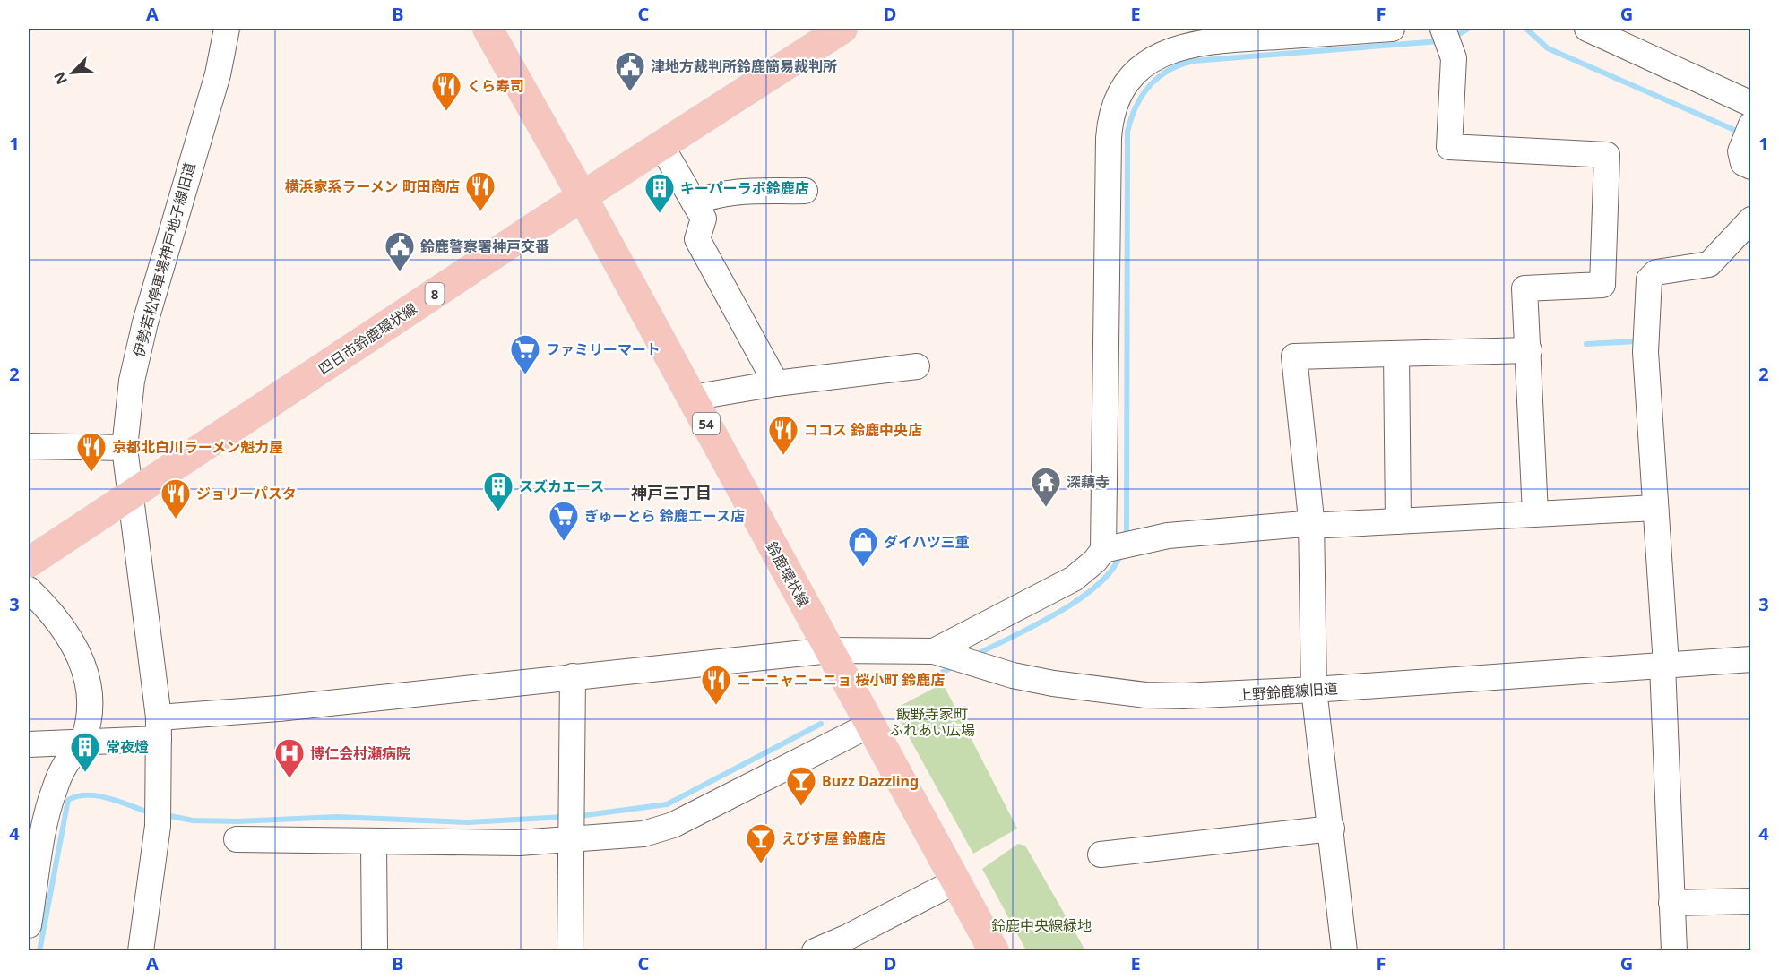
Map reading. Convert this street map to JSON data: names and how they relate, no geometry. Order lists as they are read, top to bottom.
{
  "streets": {
    "main road": [
      "8",
      "四日市鈴鹿環状線",
      "54",
      "鈴鹿環状線"
    ],
    "street": ["伊勢若松停車場神戸地子線旧道", "上野鈴鹿線旧道"]
  },
  "crossings": [
    ["伊勢若松停車場神戸地子線旧道", "四日市鈴鹿環状線"],
    ["伊勢若松停車場神戸地子線旧道", "上野鈴鹿線旧道"],
    ["四日市鈴鹿環状線", "鈴鹿環状線"],
    ["鈴鹿環状線", "上野鈴鹿線旧道"]
  ],
  "districts": ["神戸三丁目"],
  "parks": ["飯野寺家町 ふれあい広場", "鈴鹿中央線緑地"],
  "places": {
    "public building": ["津地方裁判所鈴鹿簡易裁判所", "鈴鹿警察署神戸交番"],
    "restaurant": [
      "くら寿司",
      "横浜家系ラーメン 町田商店",
      "ココス 鈴鹿中央店",
      "京都北白川ラーメン魁力屋",
      "ジョリーパスタ",
      "ニーニャニーニョ 桜小町 鈴鹿店"
    ],
    "building": ["キーパーラボ鈴鹿店", "スズカエース", "常夜燈"],
    "supermarket": ["ファミリーマート", "ぎゅーとら 鈴鹿エース店"],
    "temple": ["深藕寺"],
    "shop": ["ダイハツ三重"],
    "hospital": ["博仁会村瀬病院"],
    "bar": ["Buzz Dazzling", "えびす屋 鈴鹿店"]
  },
  "north": "bottom left",
  "grid": {
    "columns": [
      "A",
      "B",
      "C",
      "D",
      "E",
      "F",
      "G"
    ],
    "rows": [
      "1",
      "2",
      "3",
      "4"
    ]
  }
}
